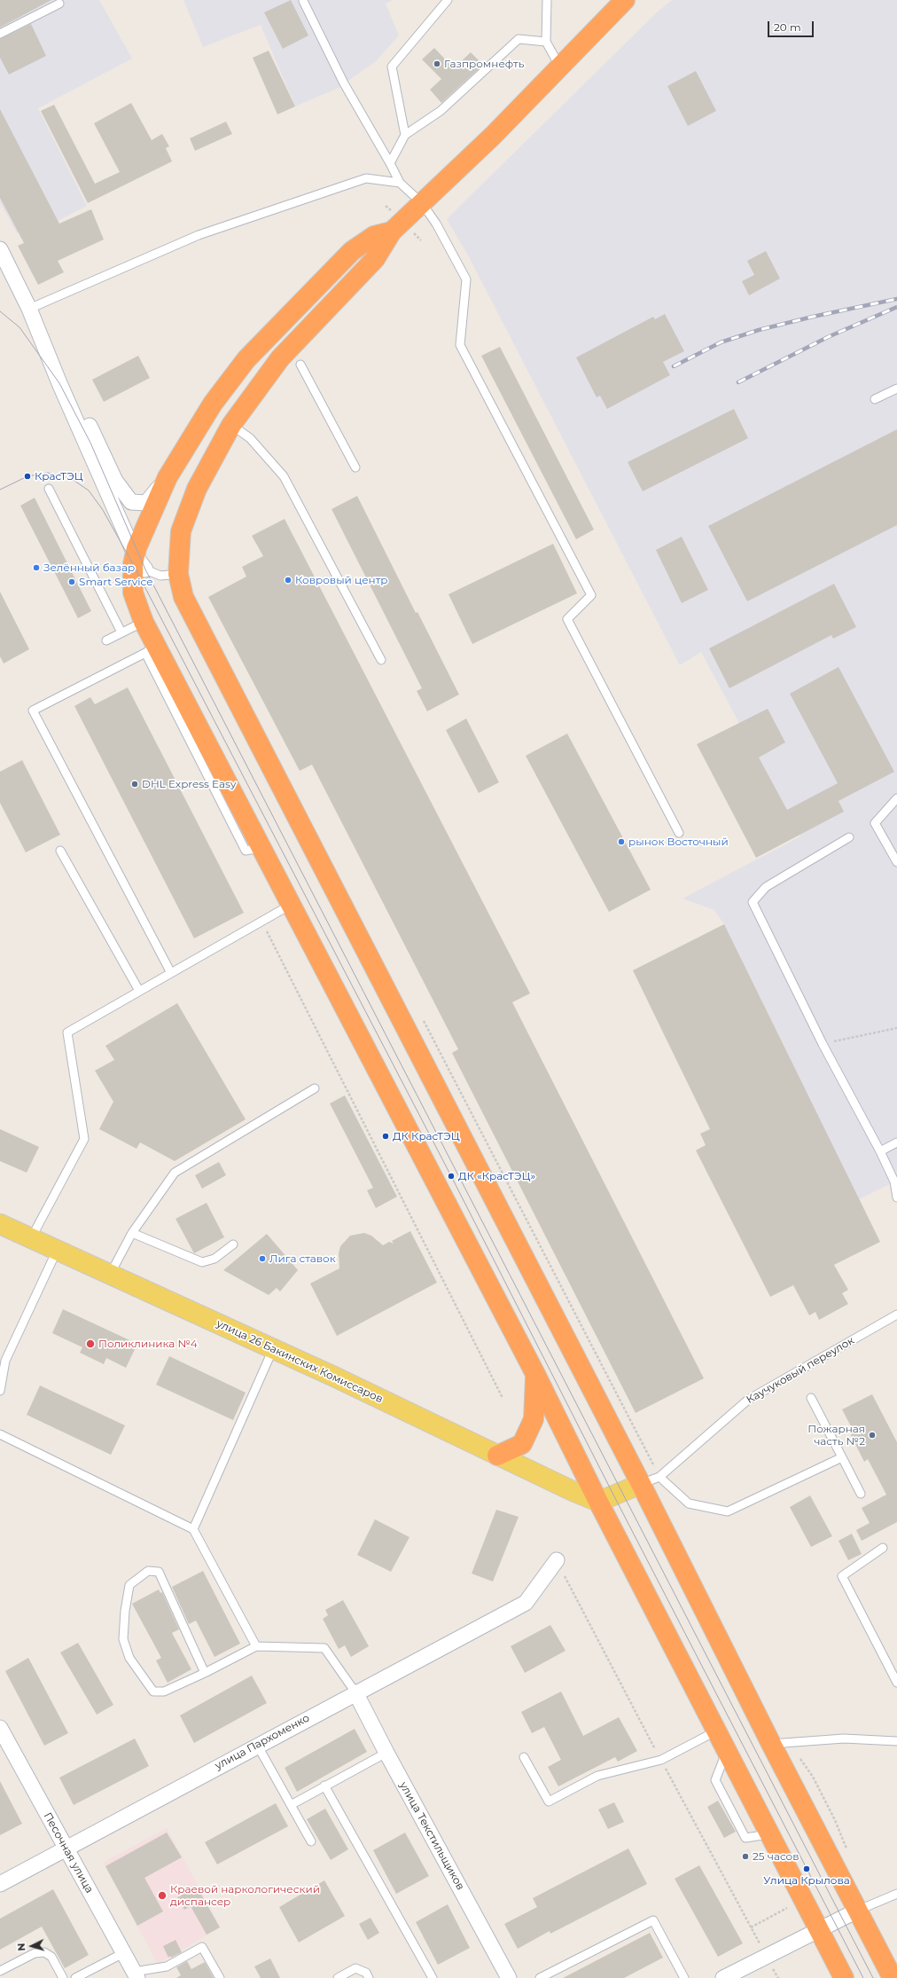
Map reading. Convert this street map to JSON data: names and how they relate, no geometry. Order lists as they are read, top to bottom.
{
  "streets": {
    "main road": ["улица 26 Бакинских Комиссаров"],
    "street": ["улица Пархоменко", "улица Текстильщиков", "Песочная улица"],
    "lane": ["Каучуковый переулок"]
  },
  "crossings": [
    ["улица Пархоменко", "улица Текстильщиков"],
    ["улица Пархоменко", "Песочная улица"]
  ],
  "places": [
    "Газпромнефть",
    "КрасТЭЦ",
    "Зелённый базар",
    "Ковровый центр",
    "Smart Service",
    "DHL Express Easy",
    "рынок Восточный",
    "ДК КрасТЭЦ",
    "ДК «КрасТЭЦ»",
    "Лига ставок",
    "Поликлиника №4",
    "Пожарная часть №2",
    "25 часов",
    "Улица Крылова",
    "Краевой наркологический диспансер"
  ],
  "scale_bar": "20 m",
  "north": "left"
}
